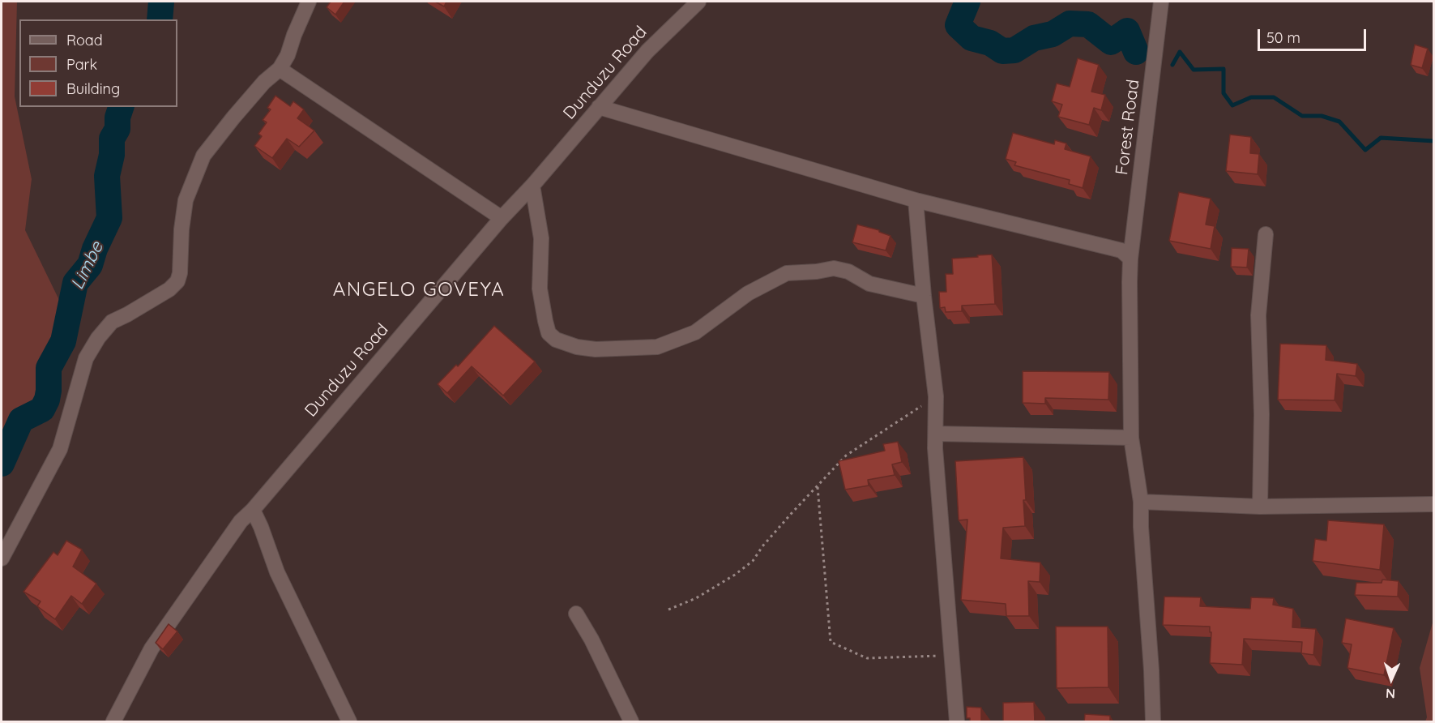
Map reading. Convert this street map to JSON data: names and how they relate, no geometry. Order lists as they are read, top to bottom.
{
  "streets": {
    "street": ["Dunduzu Road", "Forest Road"]
  },
  "districts": ["ANGELO GOVEYA"],
  "water": ["Limbe"],
  "legend": ["Road", "Park", "Building"],
  "scale_bar": "50 m",
  "north": "bottom"
}
